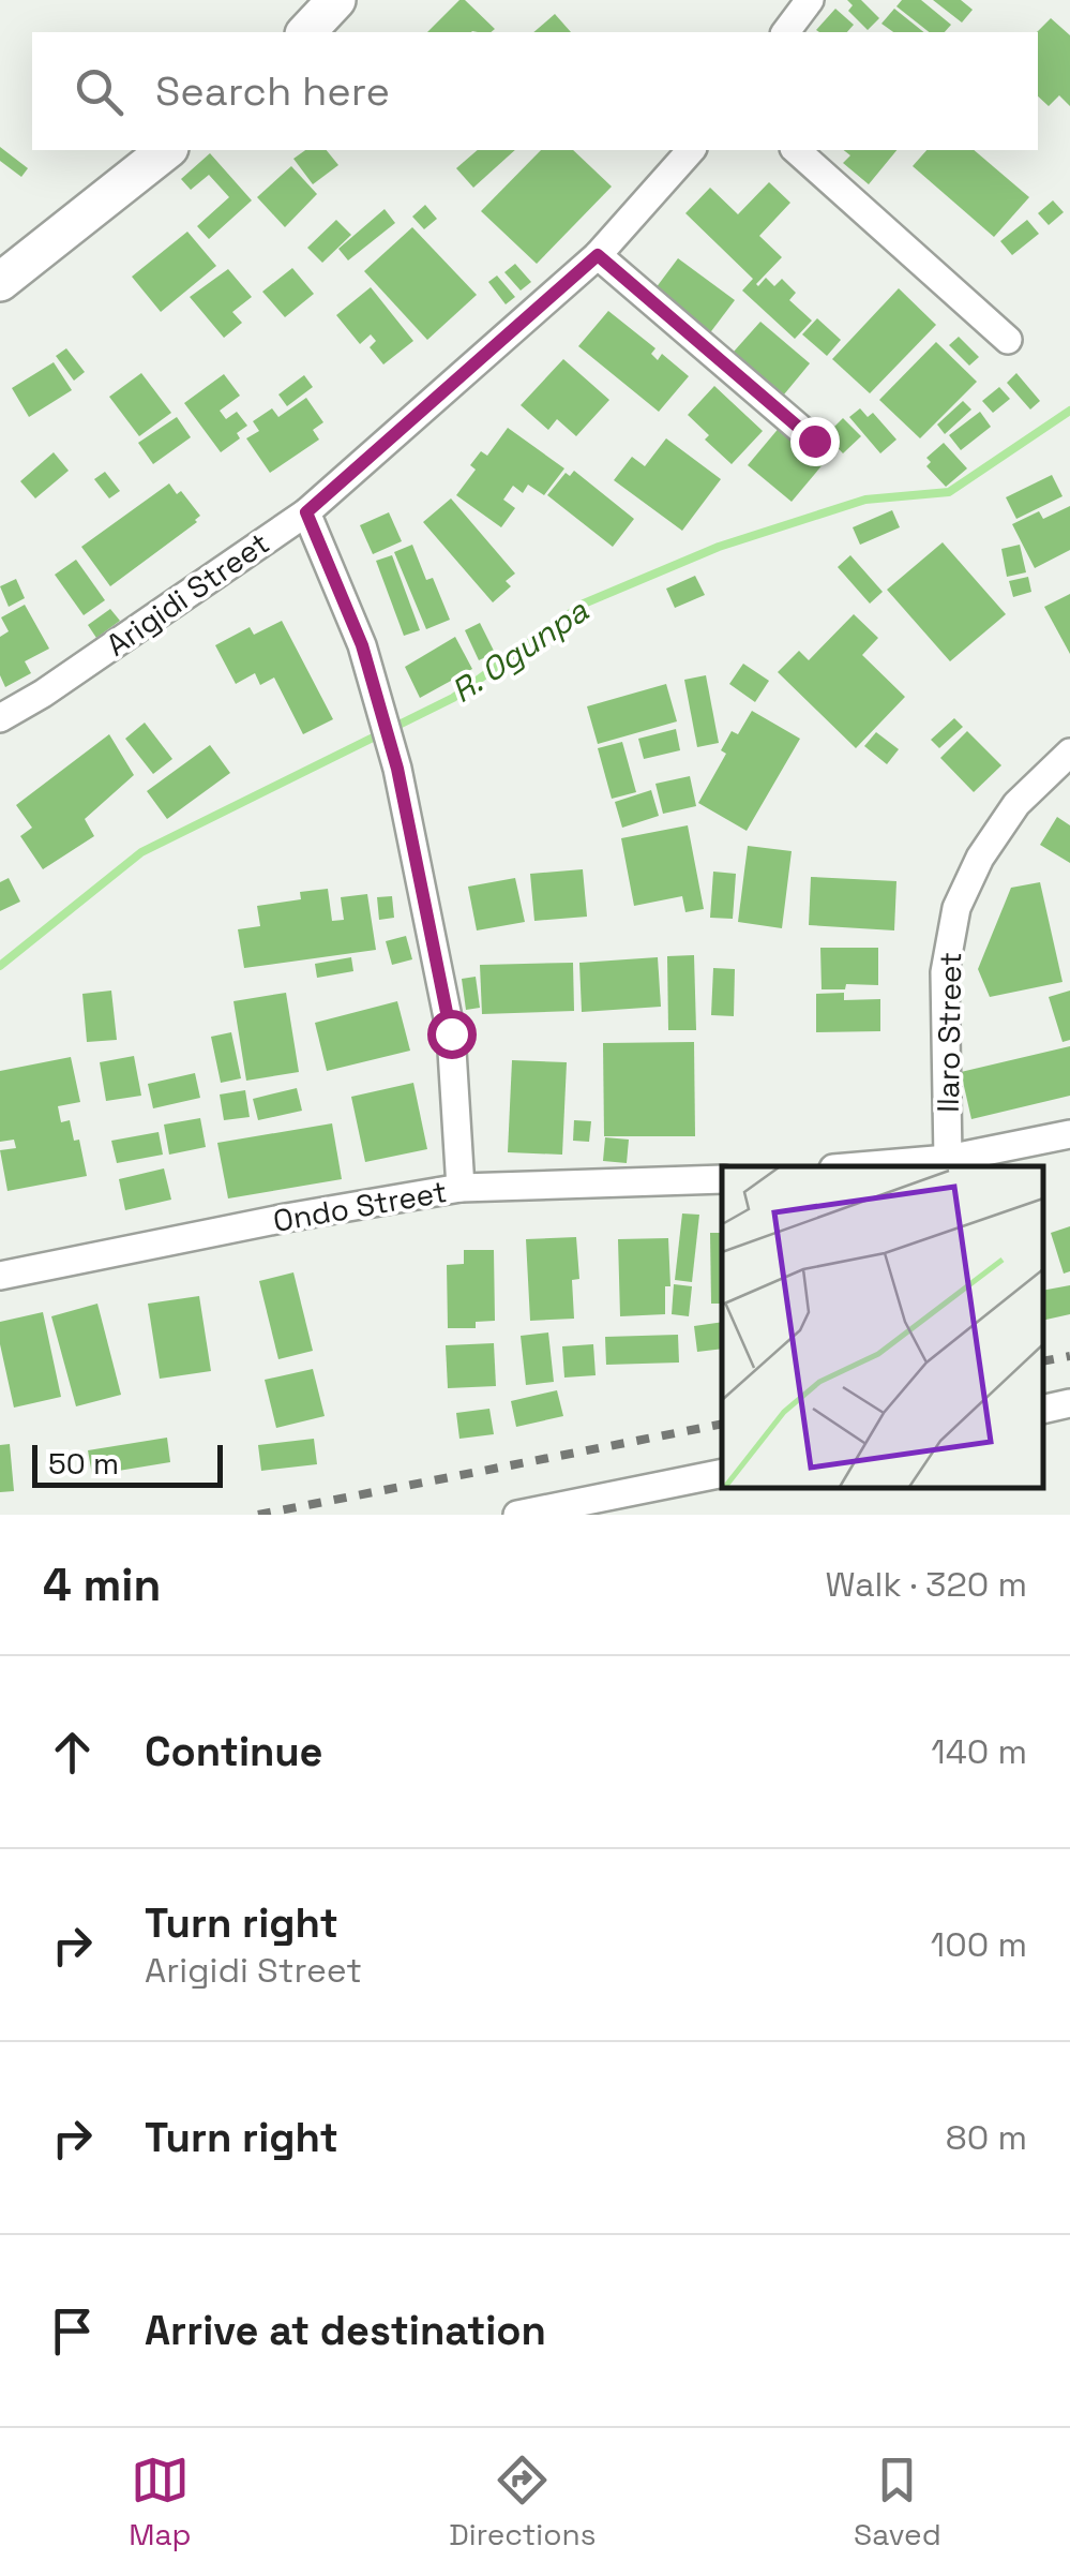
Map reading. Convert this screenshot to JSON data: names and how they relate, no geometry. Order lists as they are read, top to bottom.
{
  "streets": {
    "street": ["Arigidi Street", "Ilaro Street", "Ondo Street"]
  },
  "water": ["R. Ogunpa"],
  "scale_bar": "50 m",
  "page": {
    "search": "Search here",
    "scale": "50 m",
    "heading": ["4 min", "Walk · 320 m"],
    "list": [
      ["Continue", "140 m"],
      ["Turn right", "Arigidi Street", "100 m"],
      ["Turn right", "80 m"],
      "Arrive at destination"
    ],
    "nav": ["Map", "Directions", "Saved"]
  }
}
